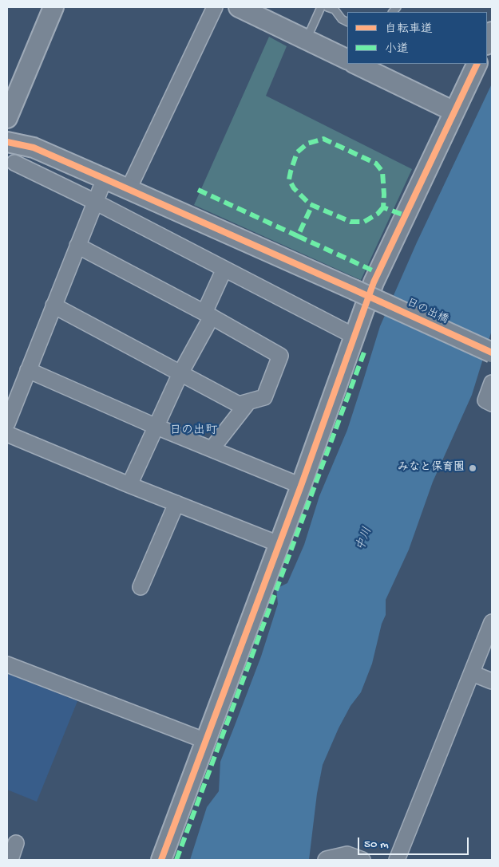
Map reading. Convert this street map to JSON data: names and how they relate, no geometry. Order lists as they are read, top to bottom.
{
  "streets": {
    "street": ["日の出橋"]
  },
  "districts": ["日の出町"],
  "water": ["中川"],
  "places": ["みなと保育園"],
  "legend": ["自転車道", "小道"],
  "scale_bar": "50 m"
}
